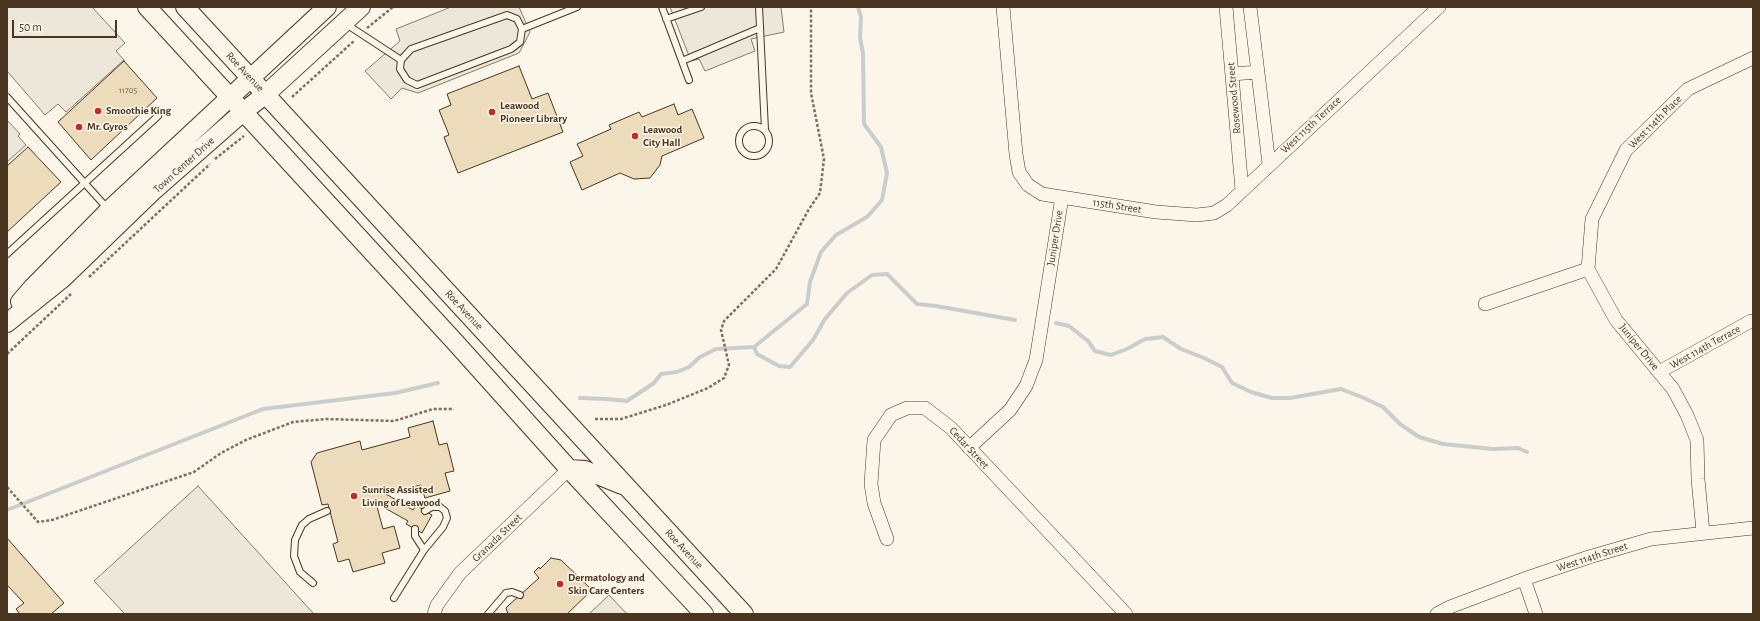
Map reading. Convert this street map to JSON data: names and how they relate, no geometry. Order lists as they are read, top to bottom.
{
  "streets": {
    "main road": ["Roe Avenue", "Town Center Drive"],
    "street": [
      "Rosewood Street",
      "West 114th Place",
      "West 115th Terrace",
      "115th Street",
      "Juniper Drive",
      "West 114th Terrace",
      "Cedar Street",
      "Granada Street",
      "West 114th Street"
    ]
  },
  "crossings": [
    ["Roe Avenue", "Town Center Drive"],
    ["Rosewood Street", "West 115th Terrace"],
    ["West 114th Place", "Juniper Drive"],
    ["West 115th Terrace", "115th Street"],
    ["115th Street", "Juniper Drive"],
    ["Juniper Drive", "West 114th Terrace"],
    ["Juniper Drive", "Cedar Street"],
    ["Juniper Drive", "West 114th Street"]
  ],
  "places": [
    "Smoothie King",
    "Leawood Pioneer Library",
    "Mr. Gyros",
    "Leawood City Hall",
    "Sunrise Assisted Living of Leawood",
    "Dermatology and Skin Care Centers"
  ],
  "house_numbers": ["11705"],
  "scale_bar": "50 m"
}
